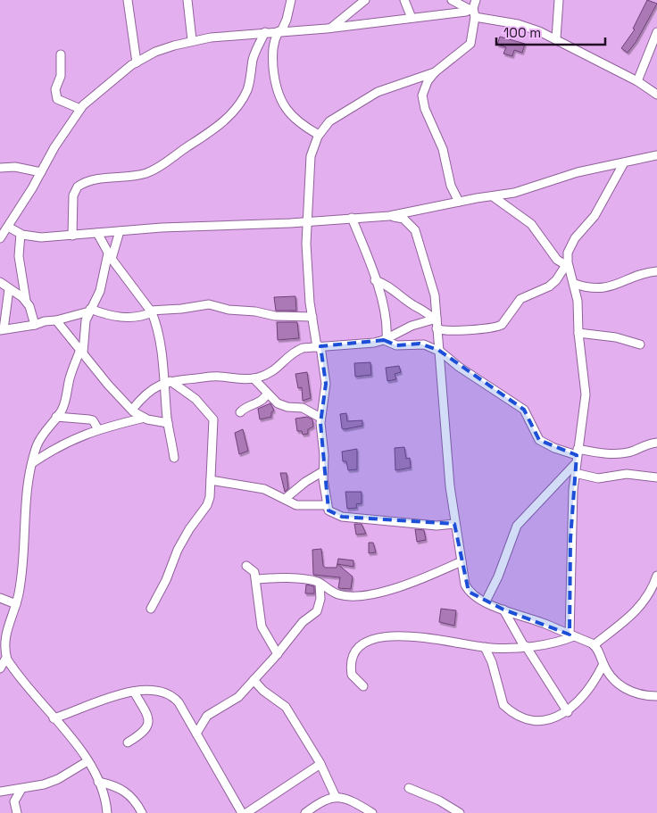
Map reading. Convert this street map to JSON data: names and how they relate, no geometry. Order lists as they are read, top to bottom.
{
  "scale_bar": "100 m"
}
